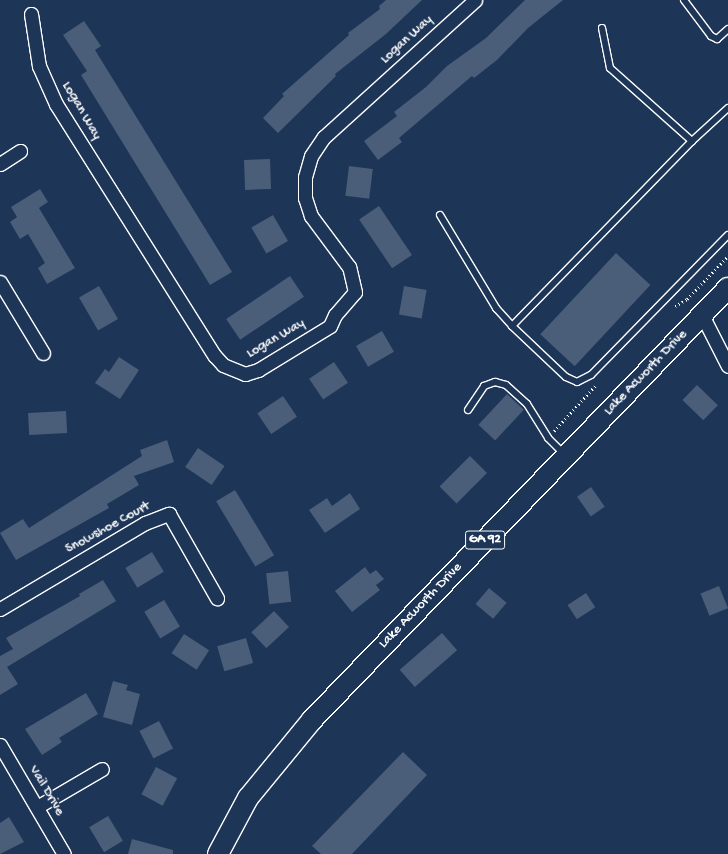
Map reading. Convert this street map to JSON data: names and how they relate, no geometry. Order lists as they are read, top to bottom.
{
  "streets": {
    "main road": ["Lake Acworth Drive", "GA 92"],
    "street": ["Logan Way", "Snowshoe Court", "Vail Drive"]
  }
}
